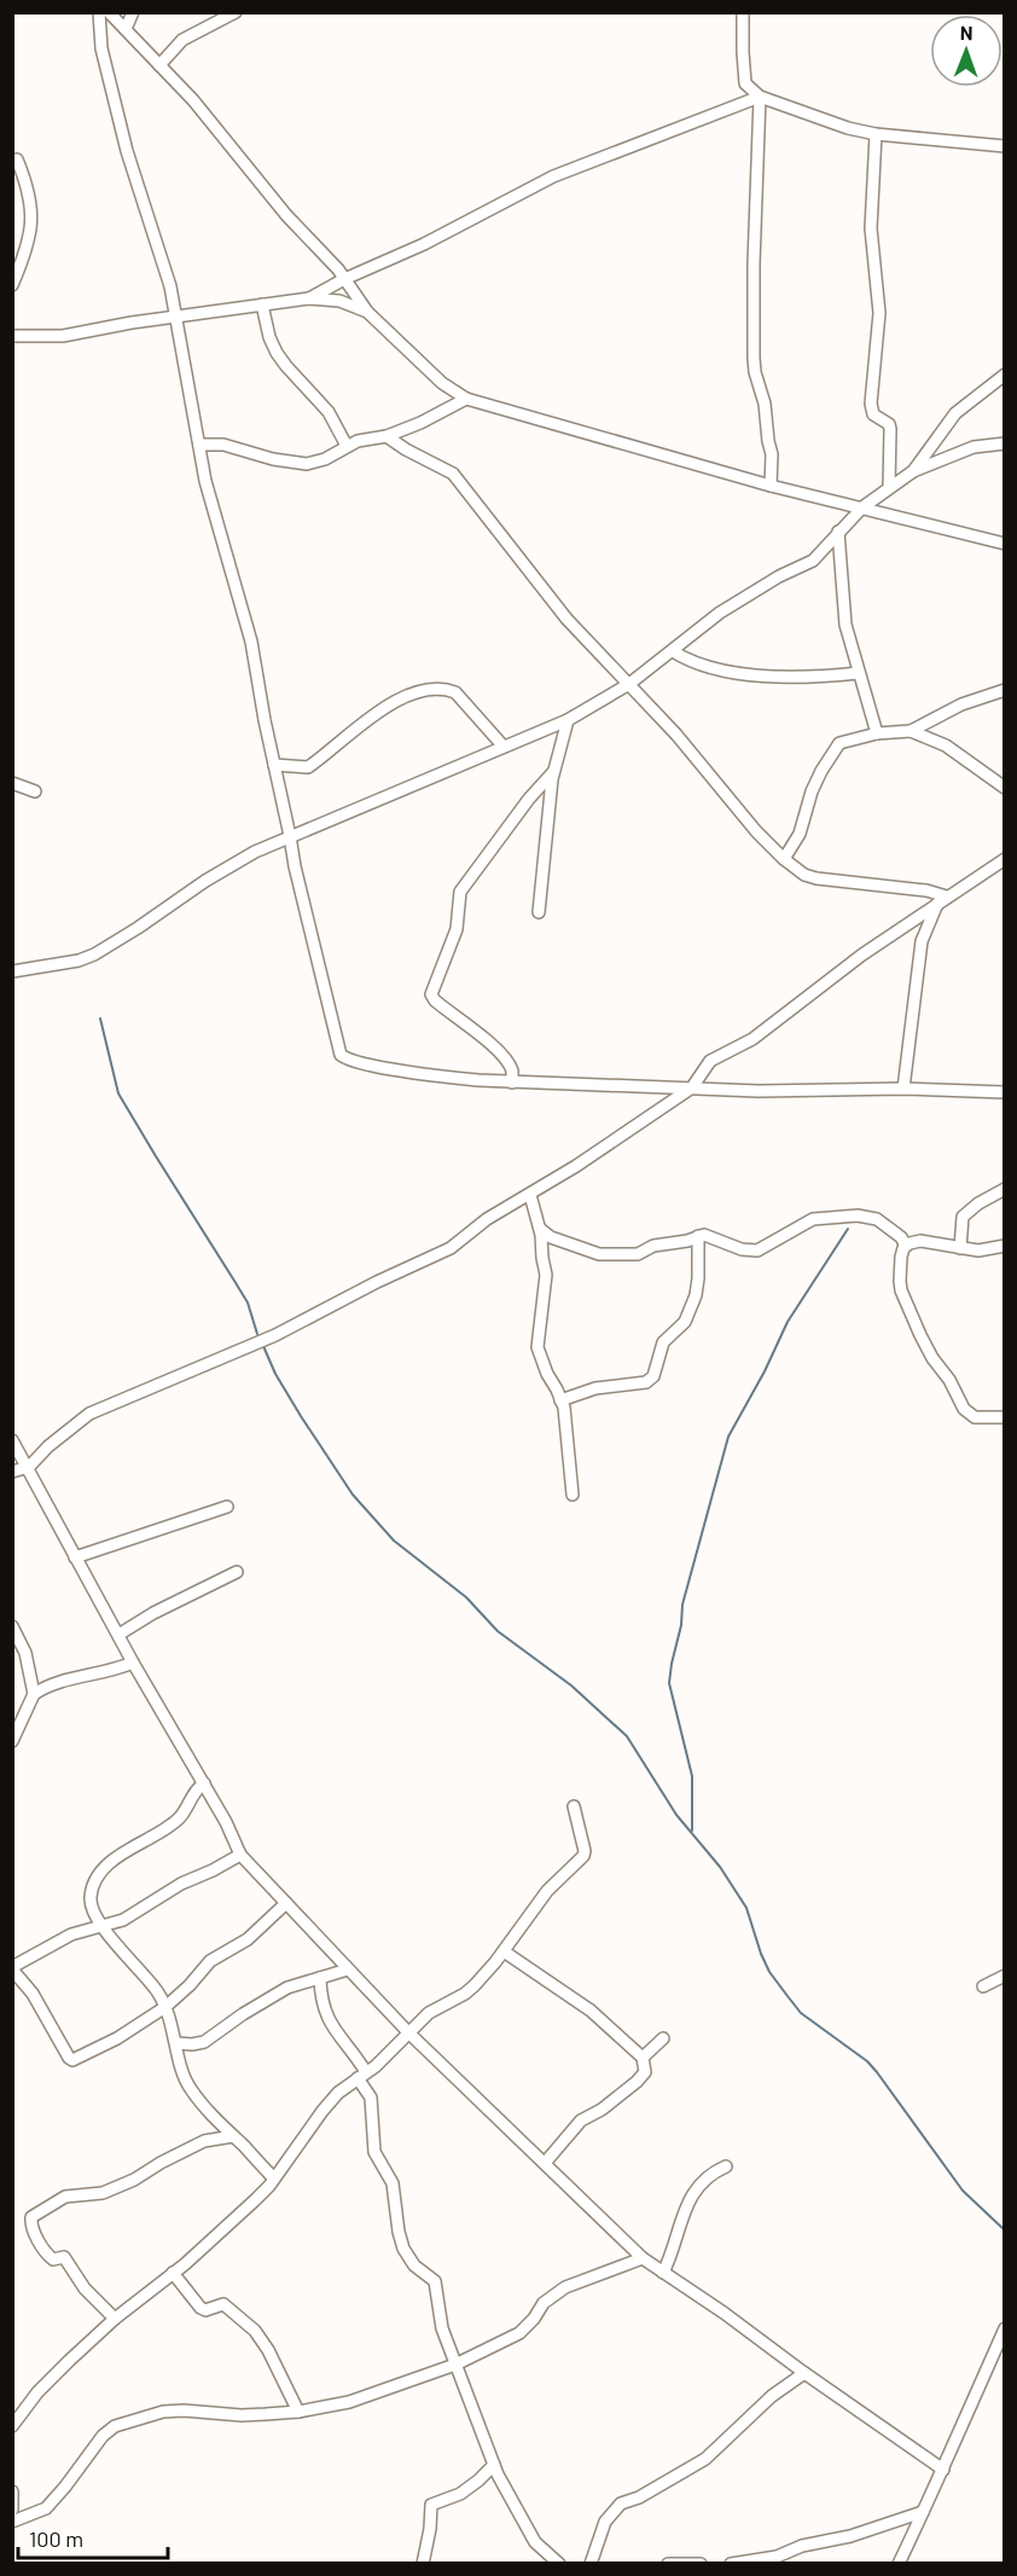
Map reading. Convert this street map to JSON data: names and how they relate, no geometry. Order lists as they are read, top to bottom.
{
  "scale_bar": "100 m",
  "north": "top"
}
